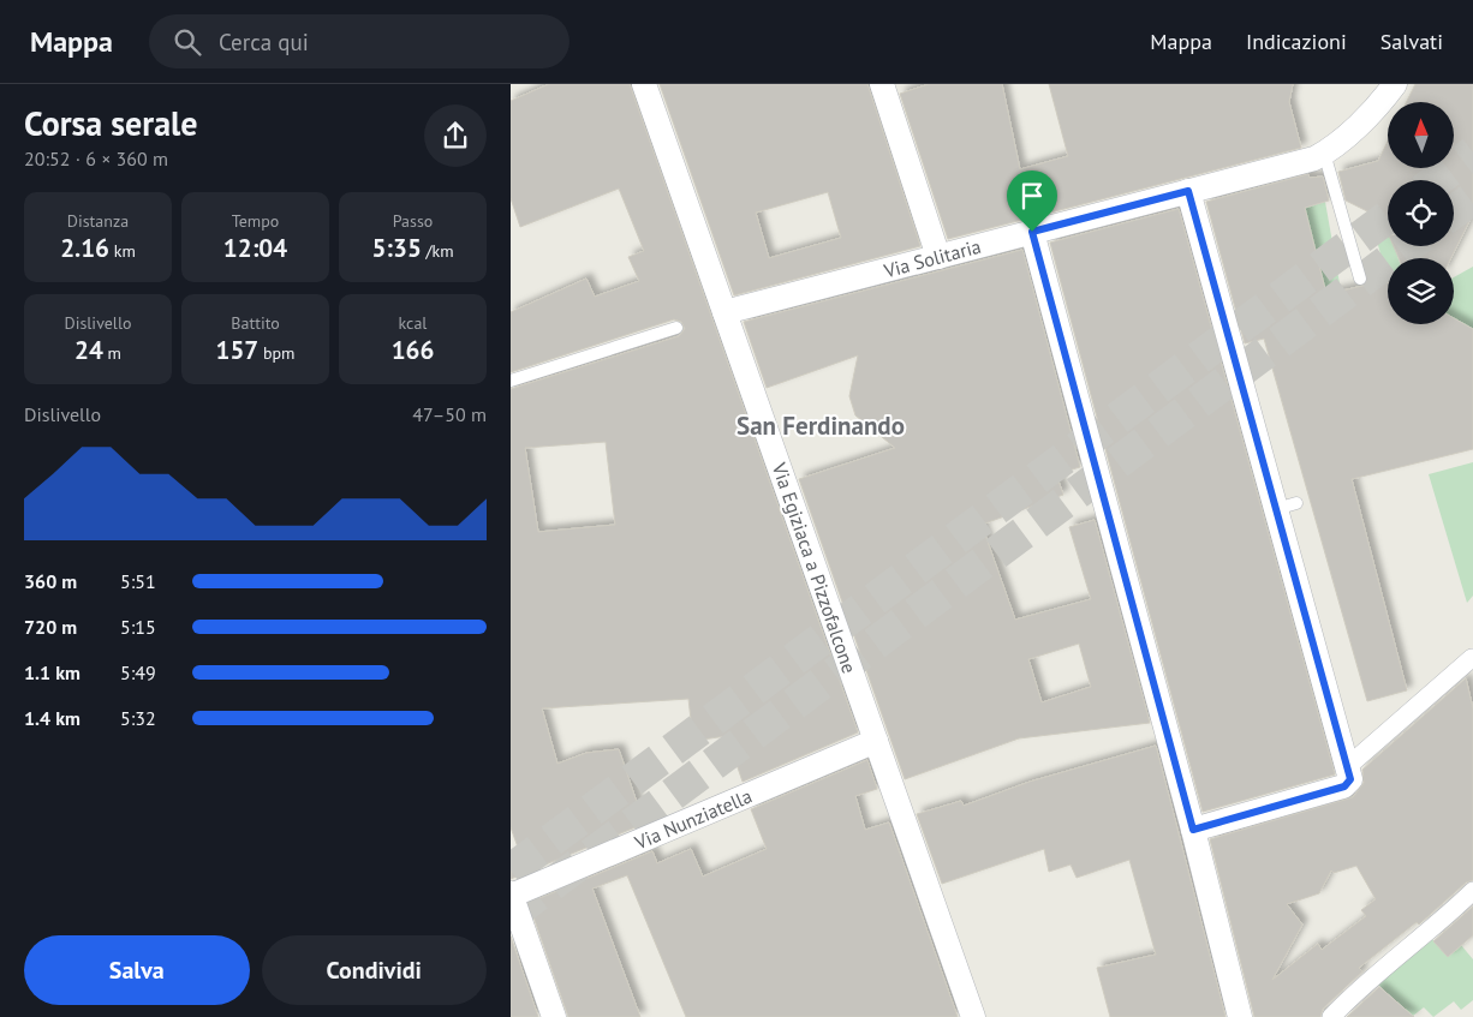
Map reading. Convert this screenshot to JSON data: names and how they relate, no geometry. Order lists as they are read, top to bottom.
{
  "streets": {
    "street": ["Via Solitaria", "Via Egiziaca a Pizzofalcone", "Via Nunziatella"]
  },
  "crossings": [
    ["Via Solitaria", "Via Egiziaca a Pizzofalcone"],
    ["Via Egiziaca a Pizzofalcone", "Via Nunziatella"]
  ],
  "districts": ["San Ferdinando"],
  "north": "top",
  "page": {
    "header": "Mappa",
    "search": "Cerca qui",
    "nav": ["Mappa", "Indicazioni", "Salvati"],
    "heading": ["Corsa serale", "20:52 · 6 × 360 m"],
    "stats": [
      ["Distanza", "2.16 km"],
      ["Tempo", "12:04"],
      ["Passo", "5:35 /km"],
      ["Dislivello", "24 m"],
      ["Battito", "157 bpm"],
      ["kcal", "166"]
    ],
    "chart": ["Dislivello", "47–50 m"],
    "list": [
      {
        "name": "360 m",
        "note": "5:51"
      },
      {
        "name": "720 m",
        "note": "5:15"
      },
      {
        "name": "1.1 km",
        "note": "5:49"
      },
      {
        "name": "1.4 km",
        "note": "5:32"
      }
    ],
    "buttons": ["Salva", "Condividi"]
  }
}
